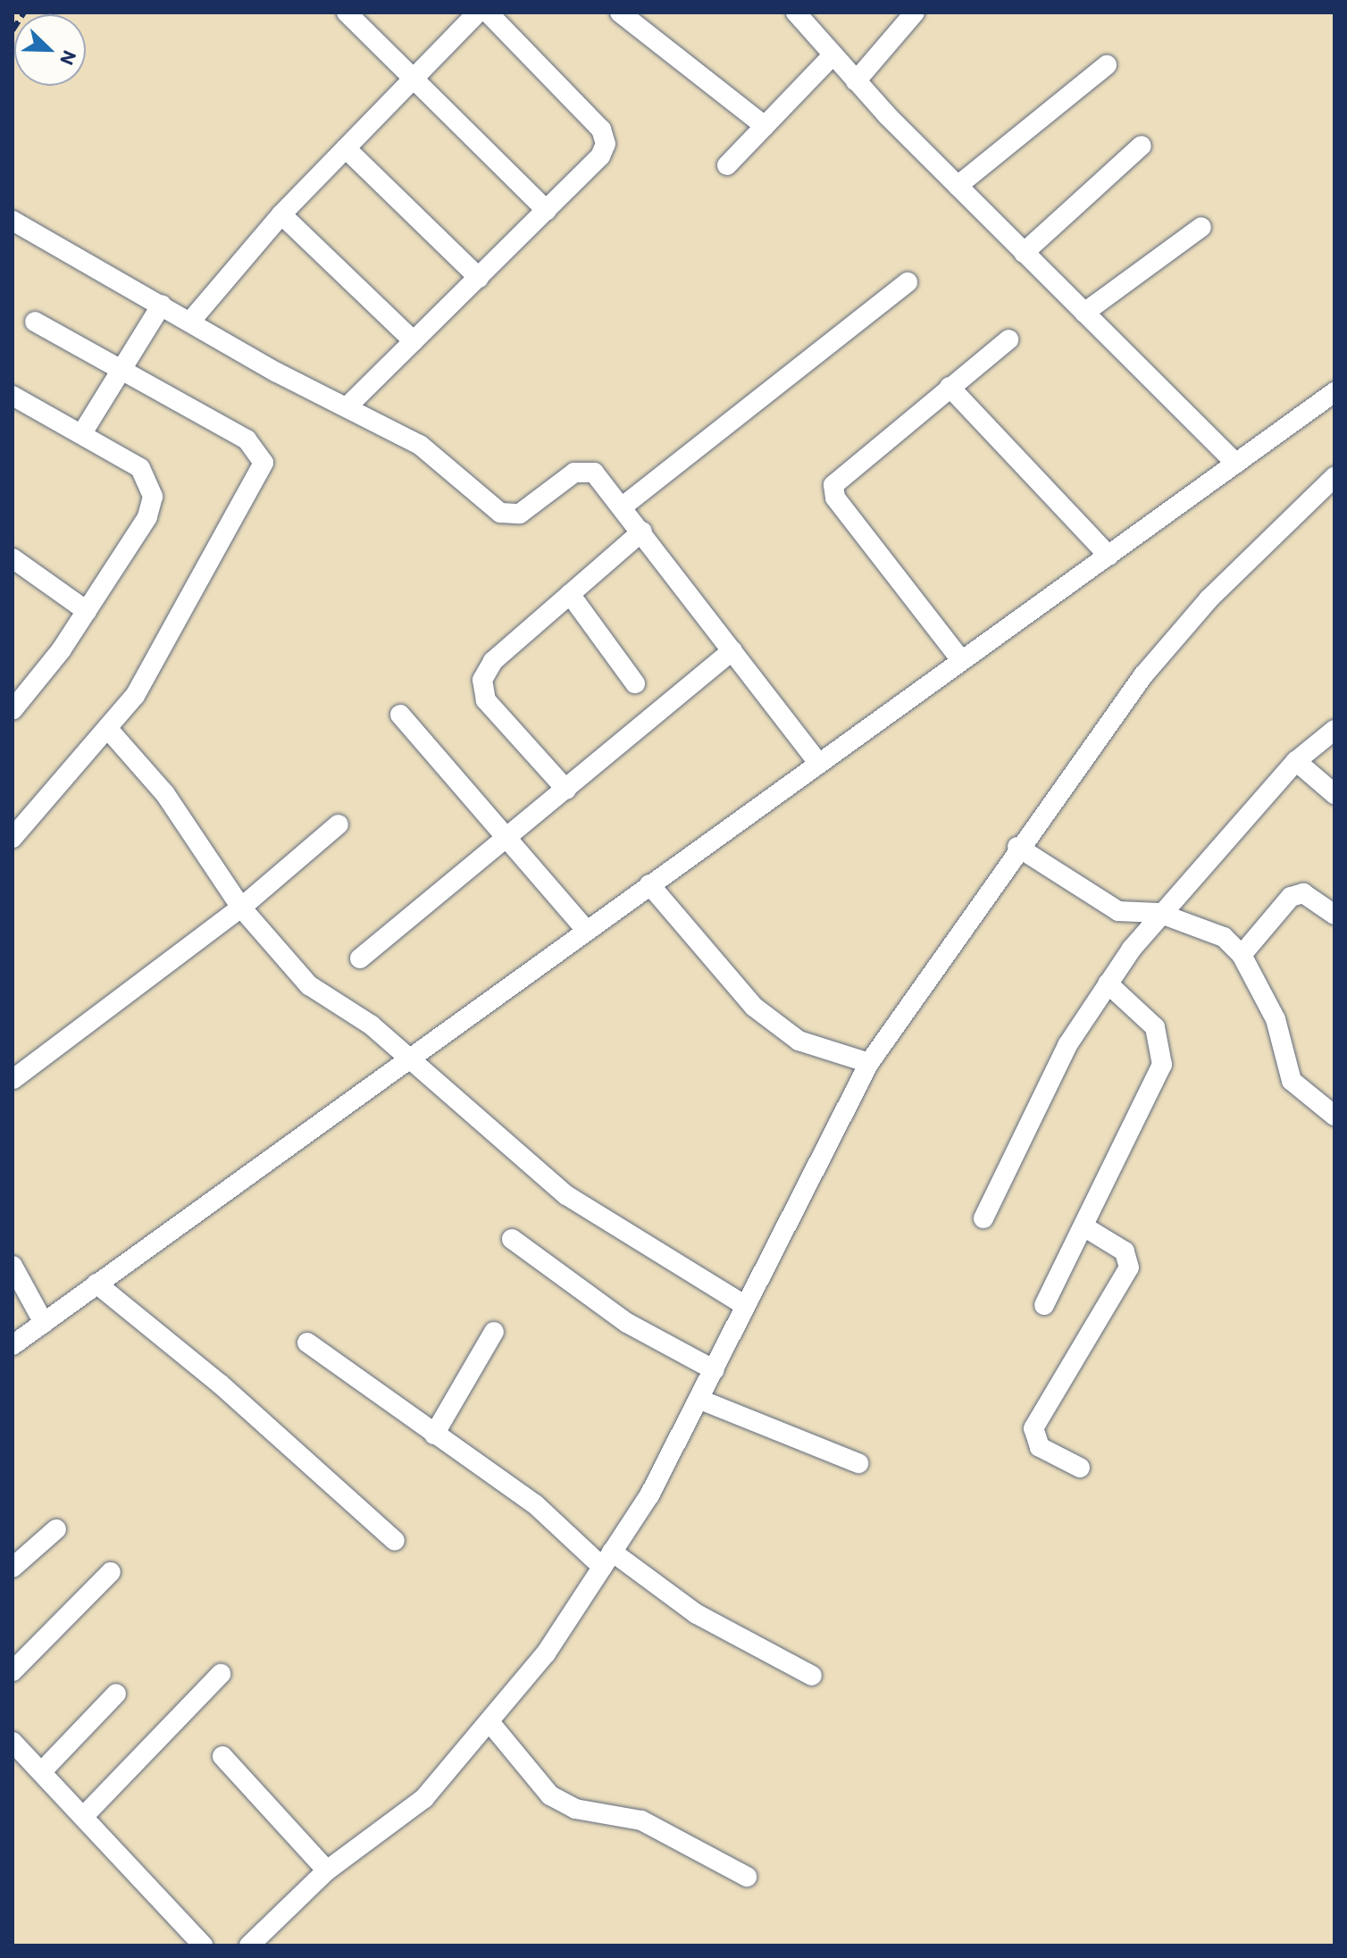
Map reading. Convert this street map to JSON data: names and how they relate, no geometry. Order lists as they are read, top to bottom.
{
  "north": "bottom right"
}
